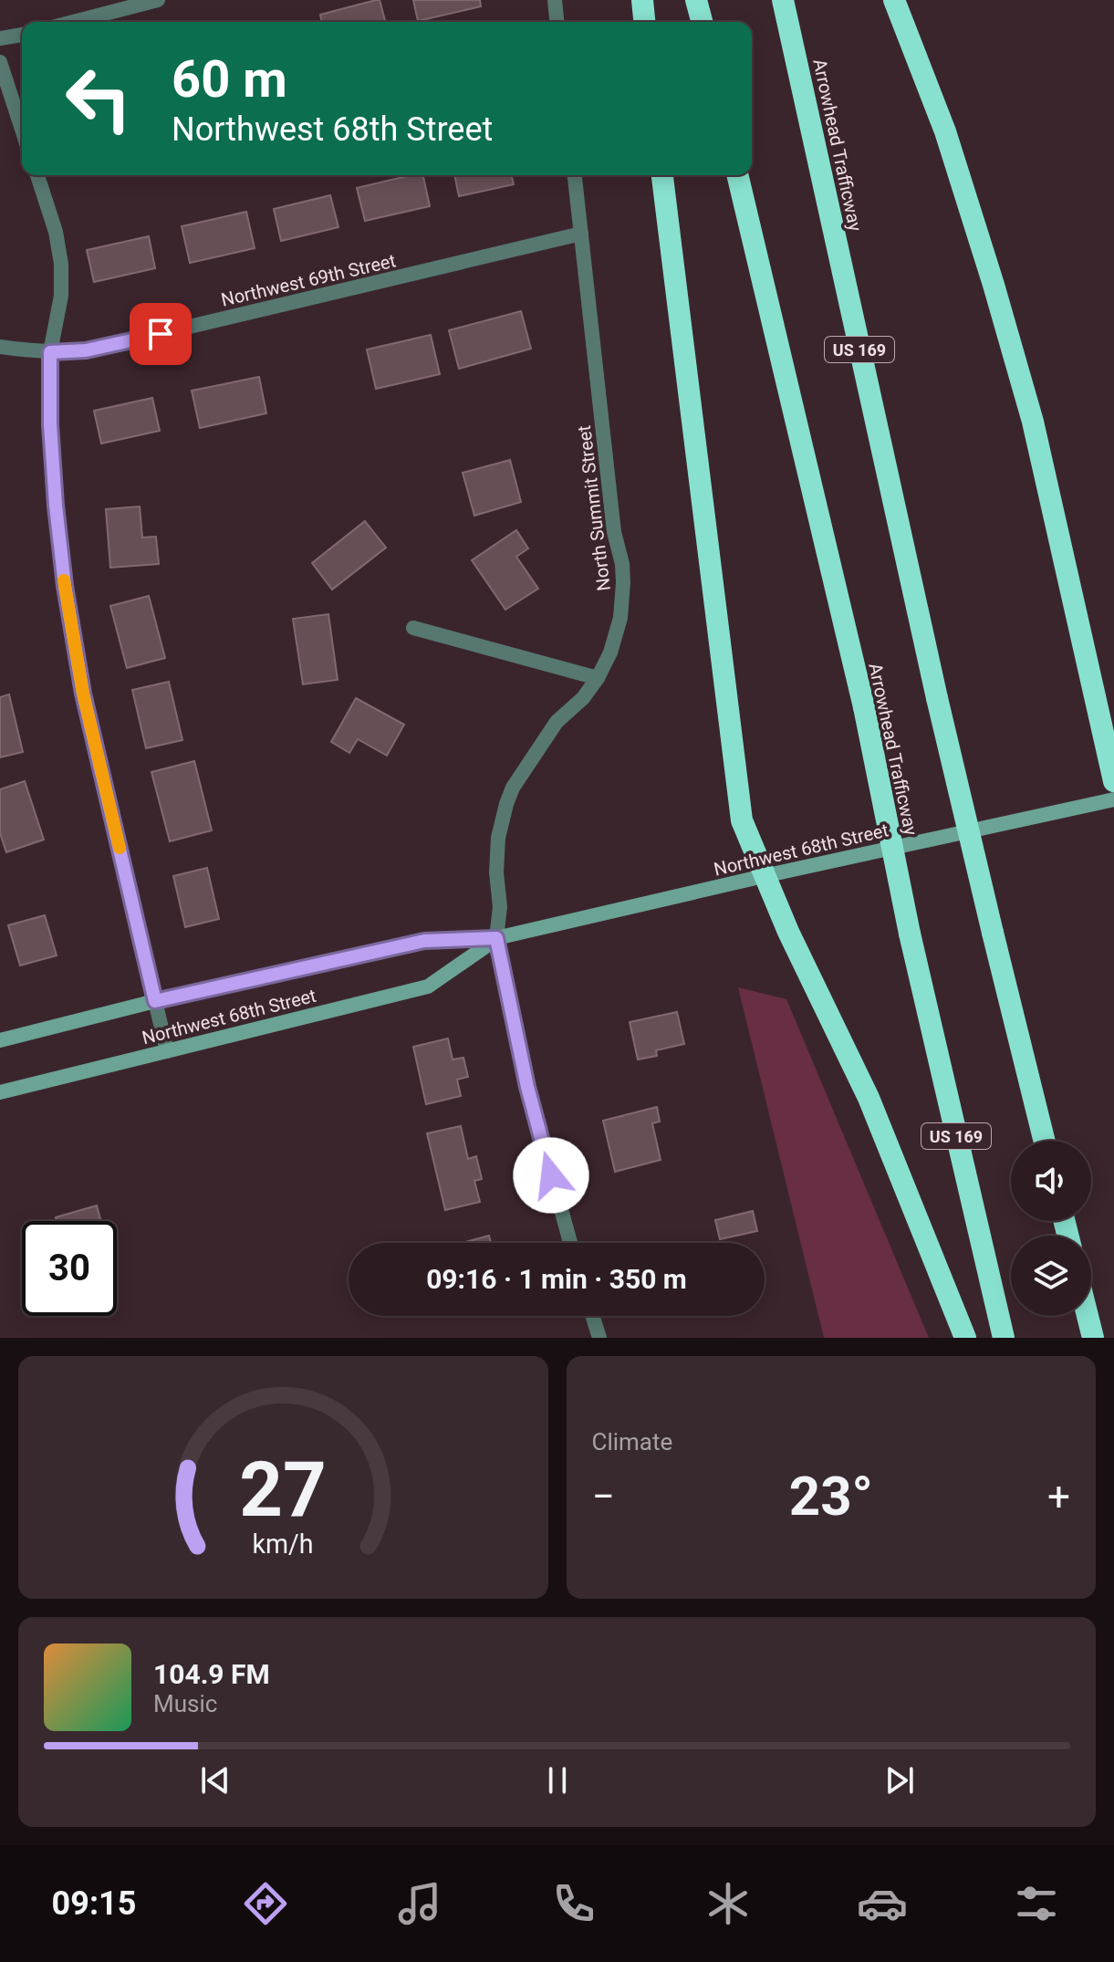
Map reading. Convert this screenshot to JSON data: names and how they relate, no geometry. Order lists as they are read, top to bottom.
{
  "streets": {
    "highway": ["Arrowhead Trafficway", "US 169"],
    "main road": ["Northwest 68th Street"],
    "street": ["Northwest 69th Street", "North Summit Street"]
  },
  "crossings": [
    ["Northwest 69th Street", "North Summit Street"],
    ["North Summit Street", "Northwest 68th Street"]
  ],
  "page": {
    "turn": ["60 m", "Northwest 68th Street"],
    "limit": "30",
    "trip": "09:16 · 1 min · 350 m",
    "tile": "Climate",
    "heat": ["−", "23°", "+"],
    "song": ["104.9 FM", "Music"],
    "tabs": "09:15",
    "gauge": ["27", "km/h"]
  }
}
